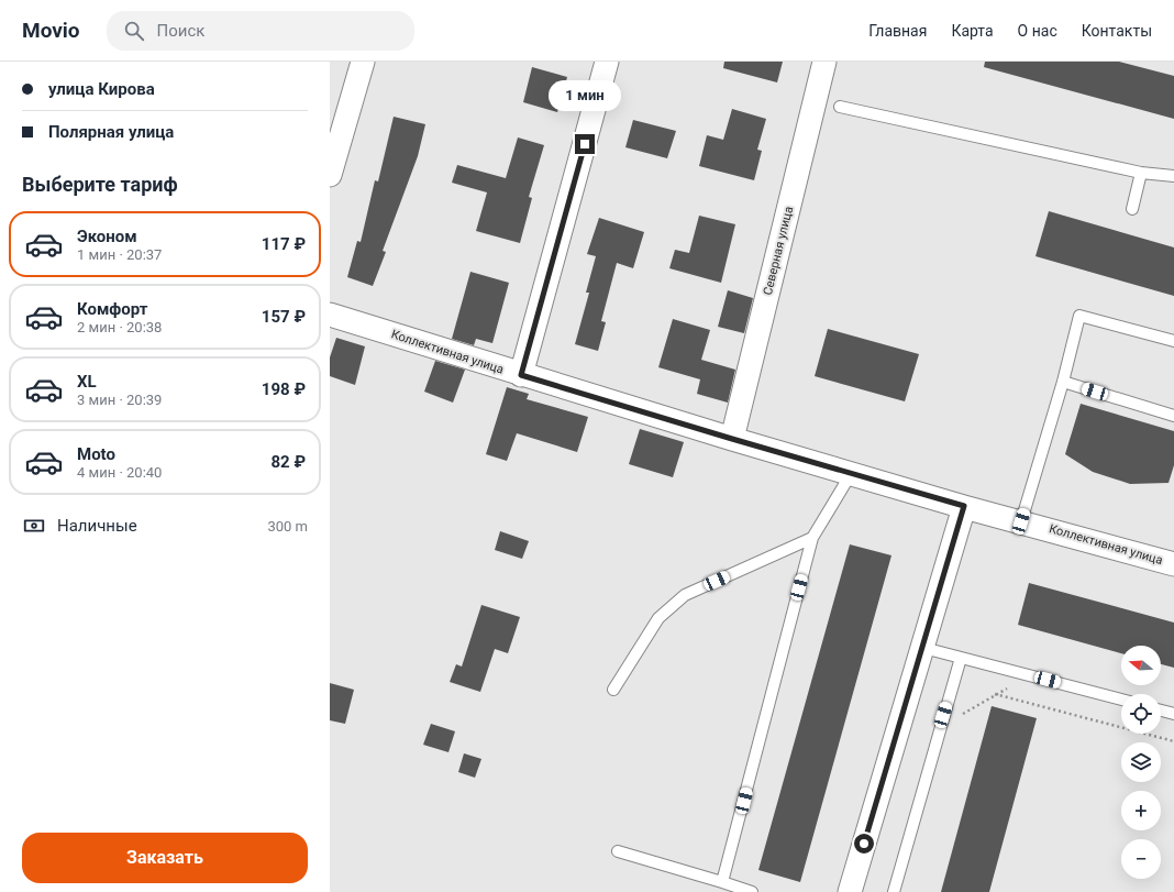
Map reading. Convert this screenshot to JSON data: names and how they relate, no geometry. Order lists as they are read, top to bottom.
{
  "streets": {
    "street": ["Северная улица", "Коллективная улица"]
  },
  "crossings": [
    ["Северная улица", "Коллективная улица"]
  ],
  "north": "left",
  "page": {
    "header": "Movio",
    "search": "Поиск",
    "nav": [
      "Главная",
      "Карта",
      "О нас",
      "Контакты"
    ],
    "banner": ["улица Кирова", "Полярная улица"],
    "bubble": "1 мин",
    "heading": "Выберите тариф",
    "list": [
      {
        "name": "Эконом",
        "note": "1 мин · 20:37",
        "value": "117 ₽"
      },
      {
        "name": "Комфорт",
        "note": "2 мин · 20:38",
        "value": "157 ₽"
      },
      {
        "name": "XL",
        "note": "3 мин · 20:39",
        "value": "198 ₽"
      },
      {
        "name": "Moto",
        "note": "4 мин · 20:40",
        "value": "82 ₽"
      }
    ],
    "pay": ["Наличные", "300 m"],
    "map_buttons": ["+", "−"],
    "buttons": "Заказать"
  }
}
